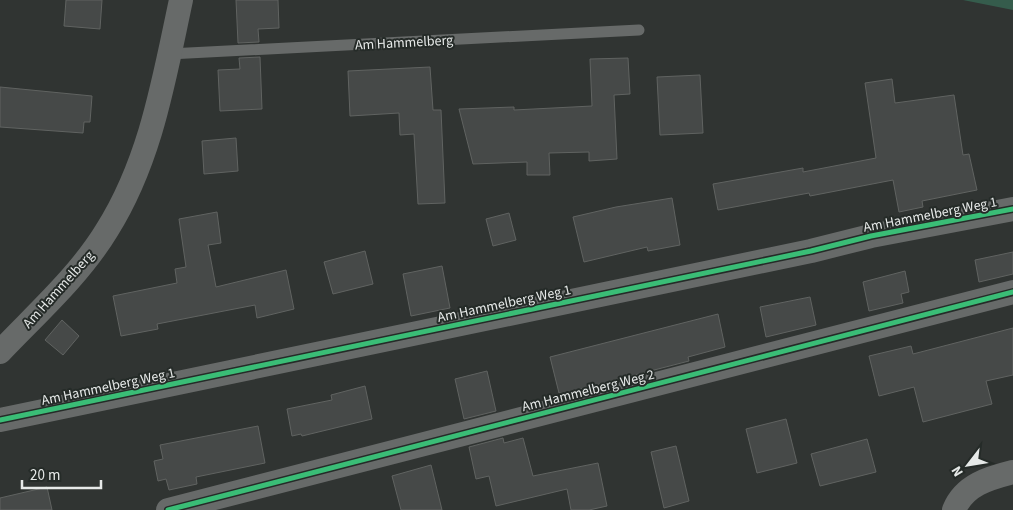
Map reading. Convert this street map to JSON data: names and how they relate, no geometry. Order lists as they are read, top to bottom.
{
  "streets": {
    "street": ["Am Hammelberg", "Am Hammelberg Weg 1", "Am Hammelberg Weg 2"]
  },
  "scale_bar": "20 m",
  "north": "bottom left"
}
